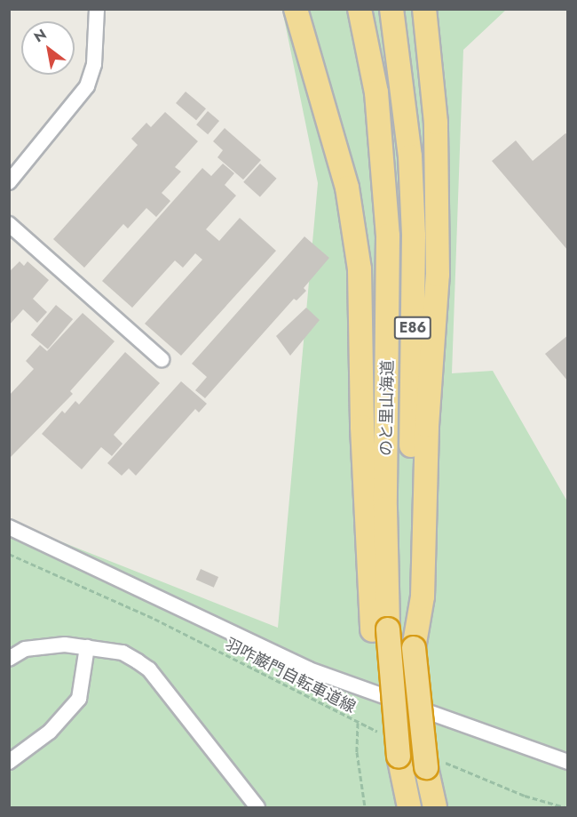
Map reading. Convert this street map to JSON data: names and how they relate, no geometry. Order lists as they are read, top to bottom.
{
  "streets": {
    "highway": ["E86", "のと里山海道"],
    "path": ["羽咋巌門自転車道線"]
  },
  "crossings": [
    ["のと里山海道", "羽咋巌門自転車道線"]
  ],
  "north": "top left"
}
